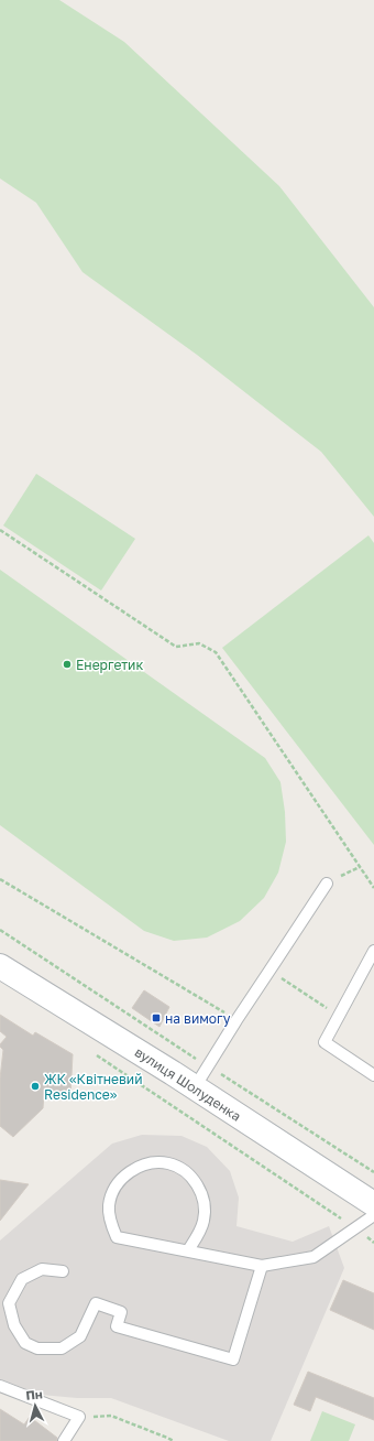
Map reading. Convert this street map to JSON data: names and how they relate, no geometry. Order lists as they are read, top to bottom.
{
  "streets": {
    "main road": ["вулиця Шолуденка"]
  },
  "places": {
    "other": ["Енергетик", "ЖК «Квітневий Residence»"],
    "transit": ["на вимогу"]
  },
  "north": "top"
}
